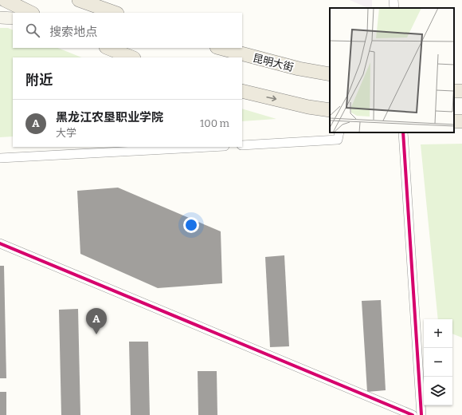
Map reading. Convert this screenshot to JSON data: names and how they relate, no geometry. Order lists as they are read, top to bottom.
{
  "streets": {
    "main road": ["昆明大街"]
  },
  "page": {
    "search": "搜索地点",
    "heading": "附近",
    "list": [
      {
        "mark": "A",
        "name": "黑龙江农垦职业学院",
        "note": "大学",
        "value": "100 m"
      }
    ],
    "pins": "A",
    "map_buttons": ["+", "−"]
  }
}
